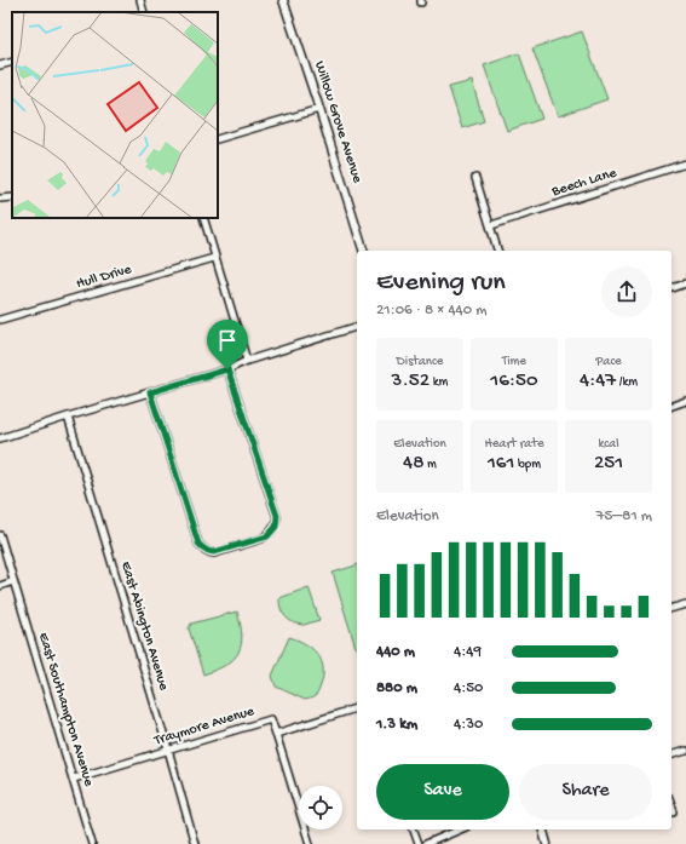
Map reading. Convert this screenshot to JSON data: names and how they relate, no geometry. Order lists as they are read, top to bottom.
{
  "streets": {
    "street": [
      "Willow Grove Avenue",
      "Beech Lane",
      "Hull Drive",
      "East Abington Avenue",
      "East Southampton Avenue",
      "Traymore Avenue"
    ]
  },
  "crossings": [
    ["East Abington Avenue", "Traymore Avenue"],
    ["East Southampton Avenue", "Traymore Avenue"]
  ],
  "page": {
    "heading": ["Evening run", "21:06 · 8 × 440 m"],
    "stats": [
      ["Distance", "3.52 km"],
      ["Time", "16:50"],
      ["Pace", "4:47 /km"],
      ["Elevation", "48 m"],
      ["Heart rate", "161 bpm"],
      ["kcal", "251"]
    ],
    "chart": ["Elevation", "75–81 m"],
    "list": [
      {
        "name": "440 m",
        "note": "4:49"
      },
      {
        "name": "880 m",
        "note": "4:50"
      },
      {
        "name": "1.3 km",
        "note": "4:30"
      }
    ],
    "buttons": ["Save", "Share"]
  }
}
